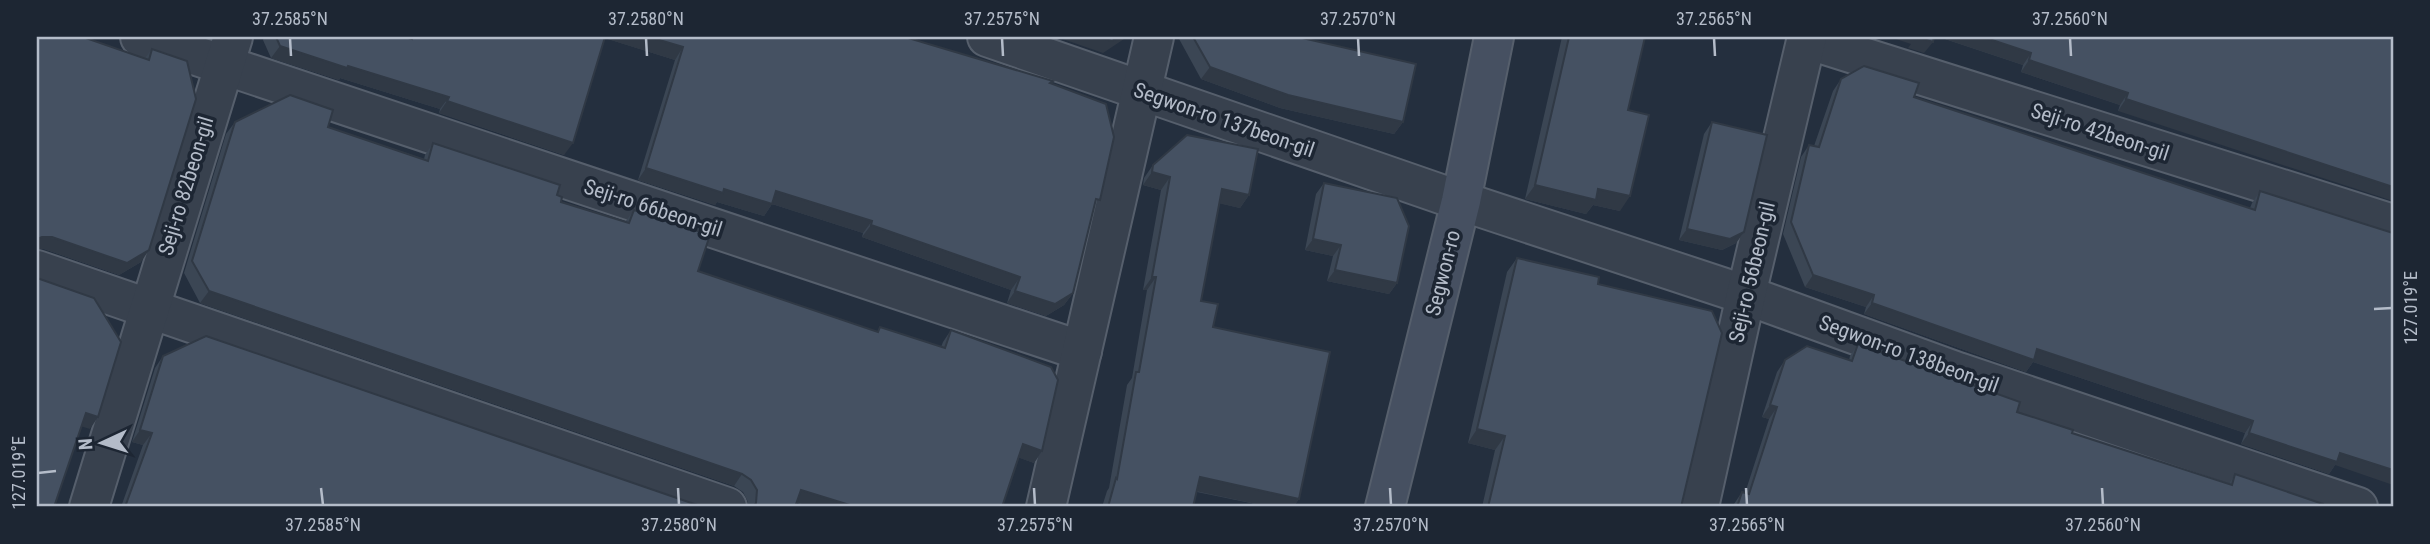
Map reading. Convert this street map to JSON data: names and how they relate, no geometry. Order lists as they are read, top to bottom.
{
  "streets": {
    "street": [
      "Segwon-ro 137beon-gil",
      "Seji-ro 42beon-gil",
      "Seji-ro 82beon-gil",
      "Seji-ro 66beon-gil",
      "Seji-ro 56beon-gil",
      "Segwon-ro",
      "Segwon-ro 138beon-gil"
    ]
  },
  "crossings": [
    ["Segwon-ro 137beon-gil", "Segwon-ro"],
    ["Segwon-ro 137beon-gil", "Segwon-ro 138beon-gil"],
    ["Seji-ro 42beon-gil", "Seji-ro 56beon-gil"],
    ["Seji-ro 82beon-gil", "Seji-ro 66beon-gil"],
    ["Seji-ro 56beon-gil", "Segwon-ro 138beon-gil"],
    ["Segwon-ro", "Segwon-ro 138beon-gil"]
  ],
  "north": "left",
  "coordinates": [
    "37.2585°N",
    "37.2580°N",
    "37.2575°N",
    "37.2570°N",
    "37.2565°N",
    "37.2560°N",
    "127.019°E"
  ]
}
